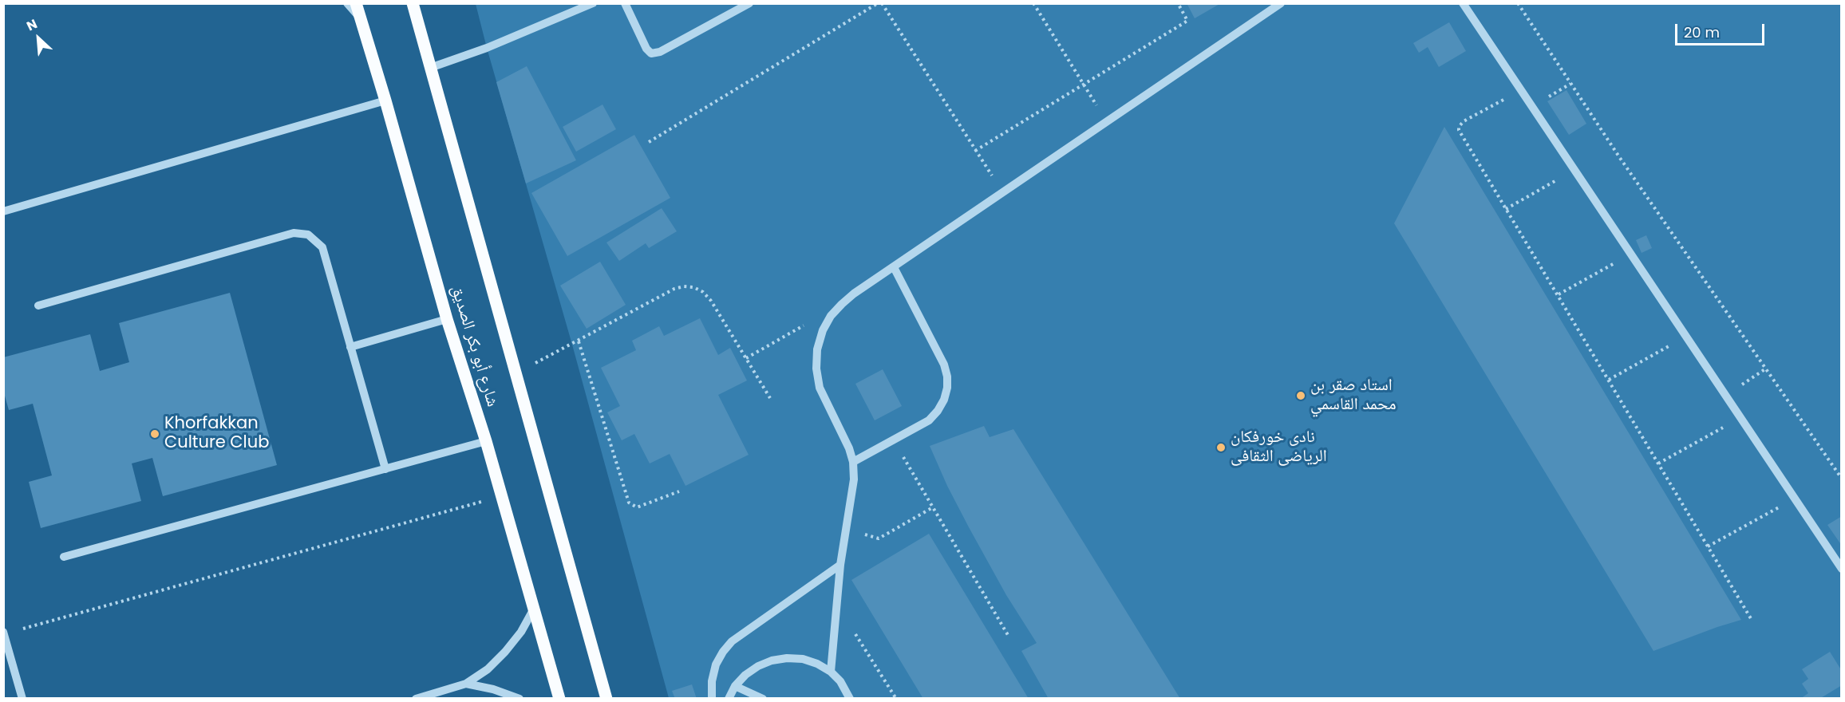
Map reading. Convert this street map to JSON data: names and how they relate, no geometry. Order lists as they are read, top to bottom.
{
  "streets": {
    "main road": ["شارع أبو بكر الصديق"]
  },
  "places": ["استاد صقر بن محمد القاسمي", "Khorfakkan Culture Club", "نادى خورفكان الرياضى الثقافى"],
  "scale_bar": "20 m",
  "north": "top left"
}
